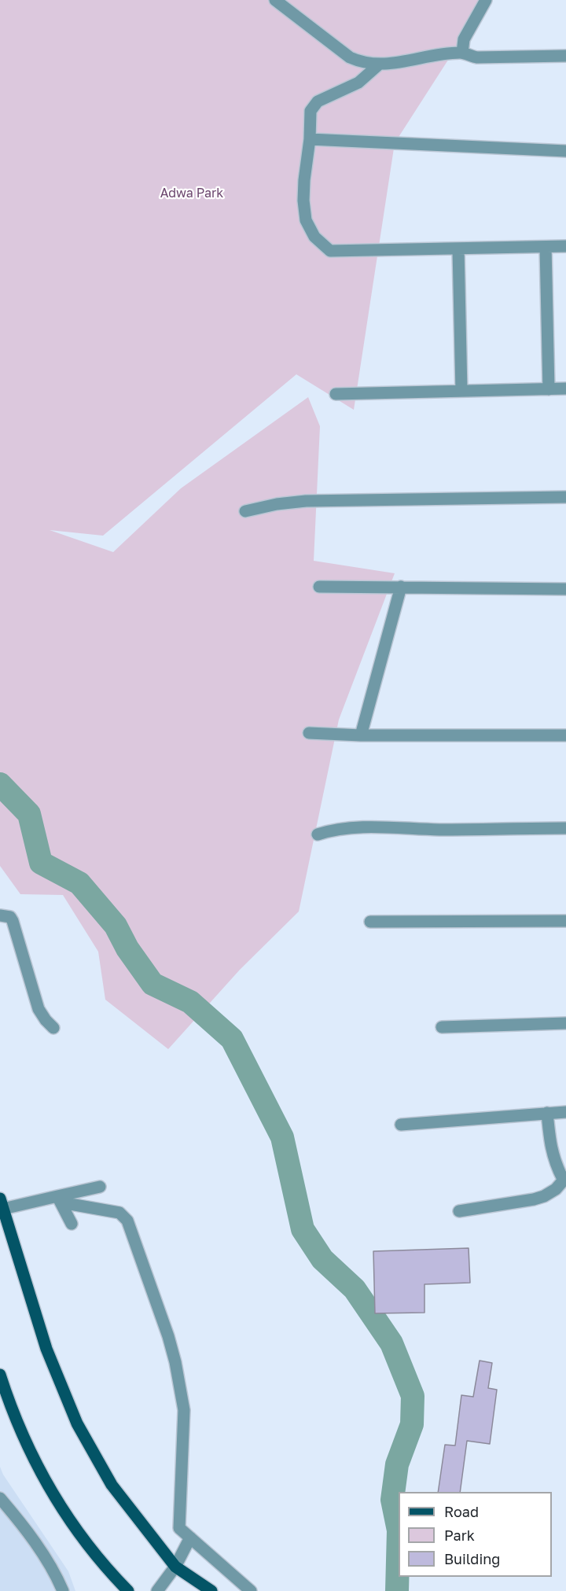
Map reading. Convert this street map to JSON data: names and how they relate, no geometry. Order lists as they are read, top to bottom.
{
  "parks": ["Adwa Park"],
  "legend": ["Road", "Park", "Building"]
}
